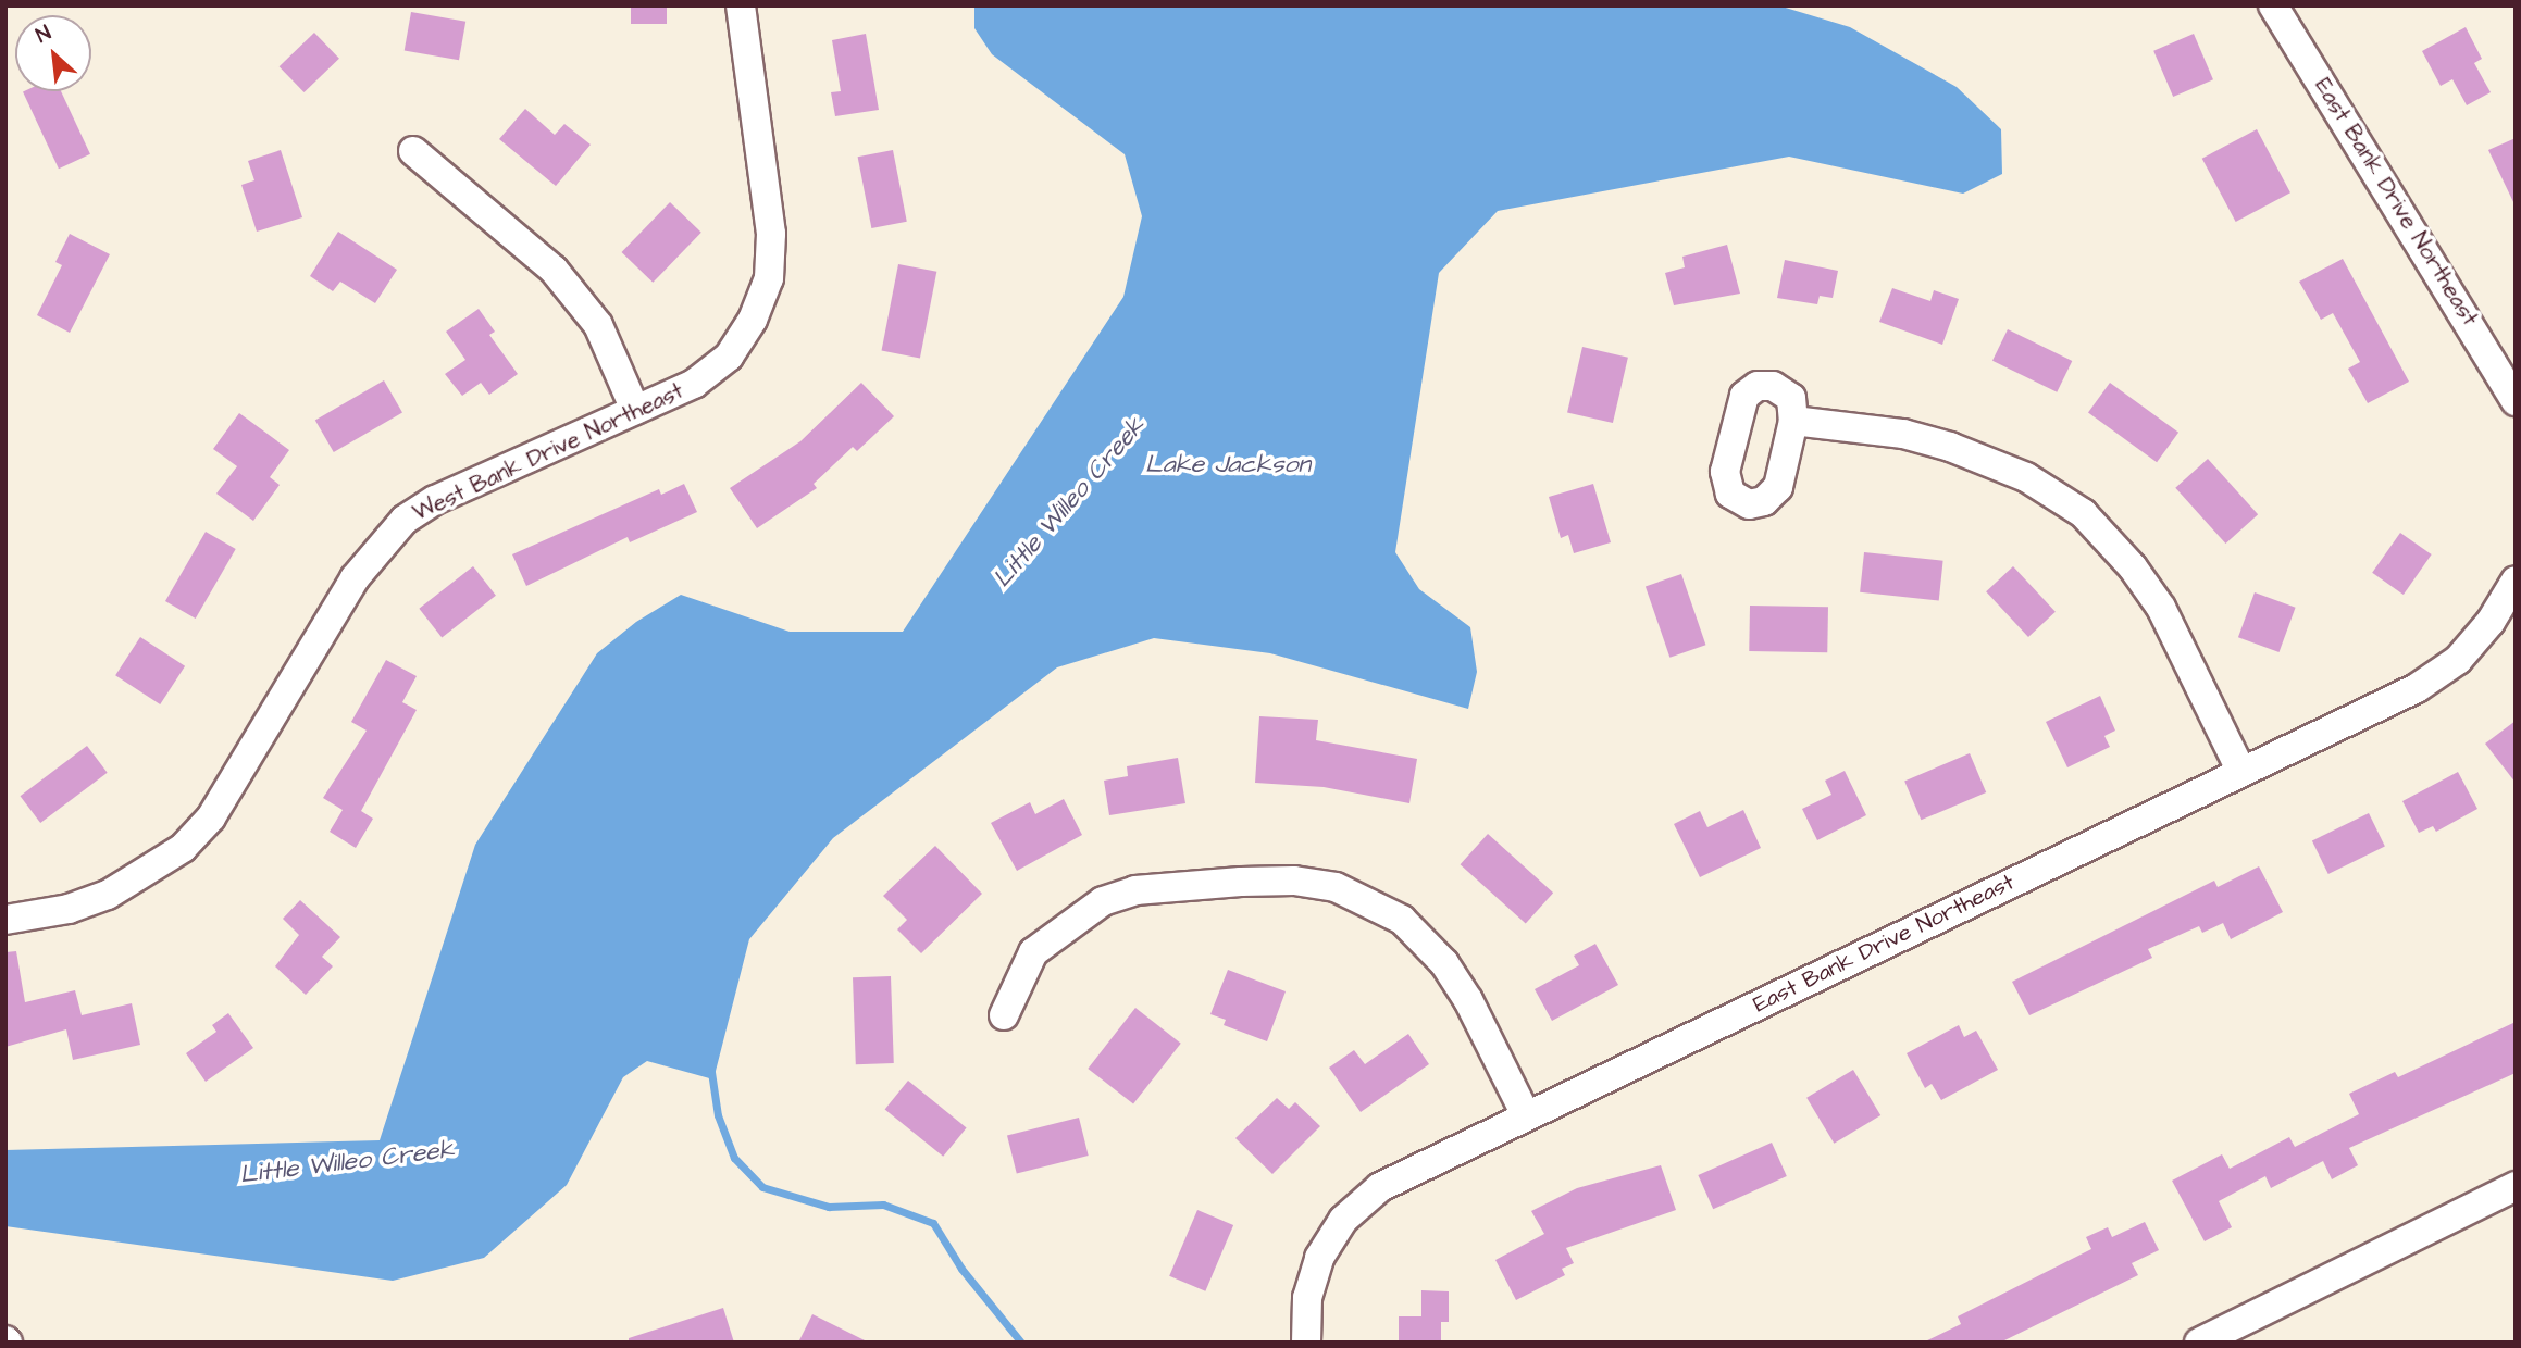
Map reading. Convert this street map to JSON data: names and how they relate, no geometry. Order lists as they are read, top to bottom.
{
  "streets": {
    "street": ["East Bank Drive Northeast", "West Bank Drive Northeast"]
  },
  "water": ["Lake Jackson", "Little Willeo Creek"],
  "north": "top left"
}
